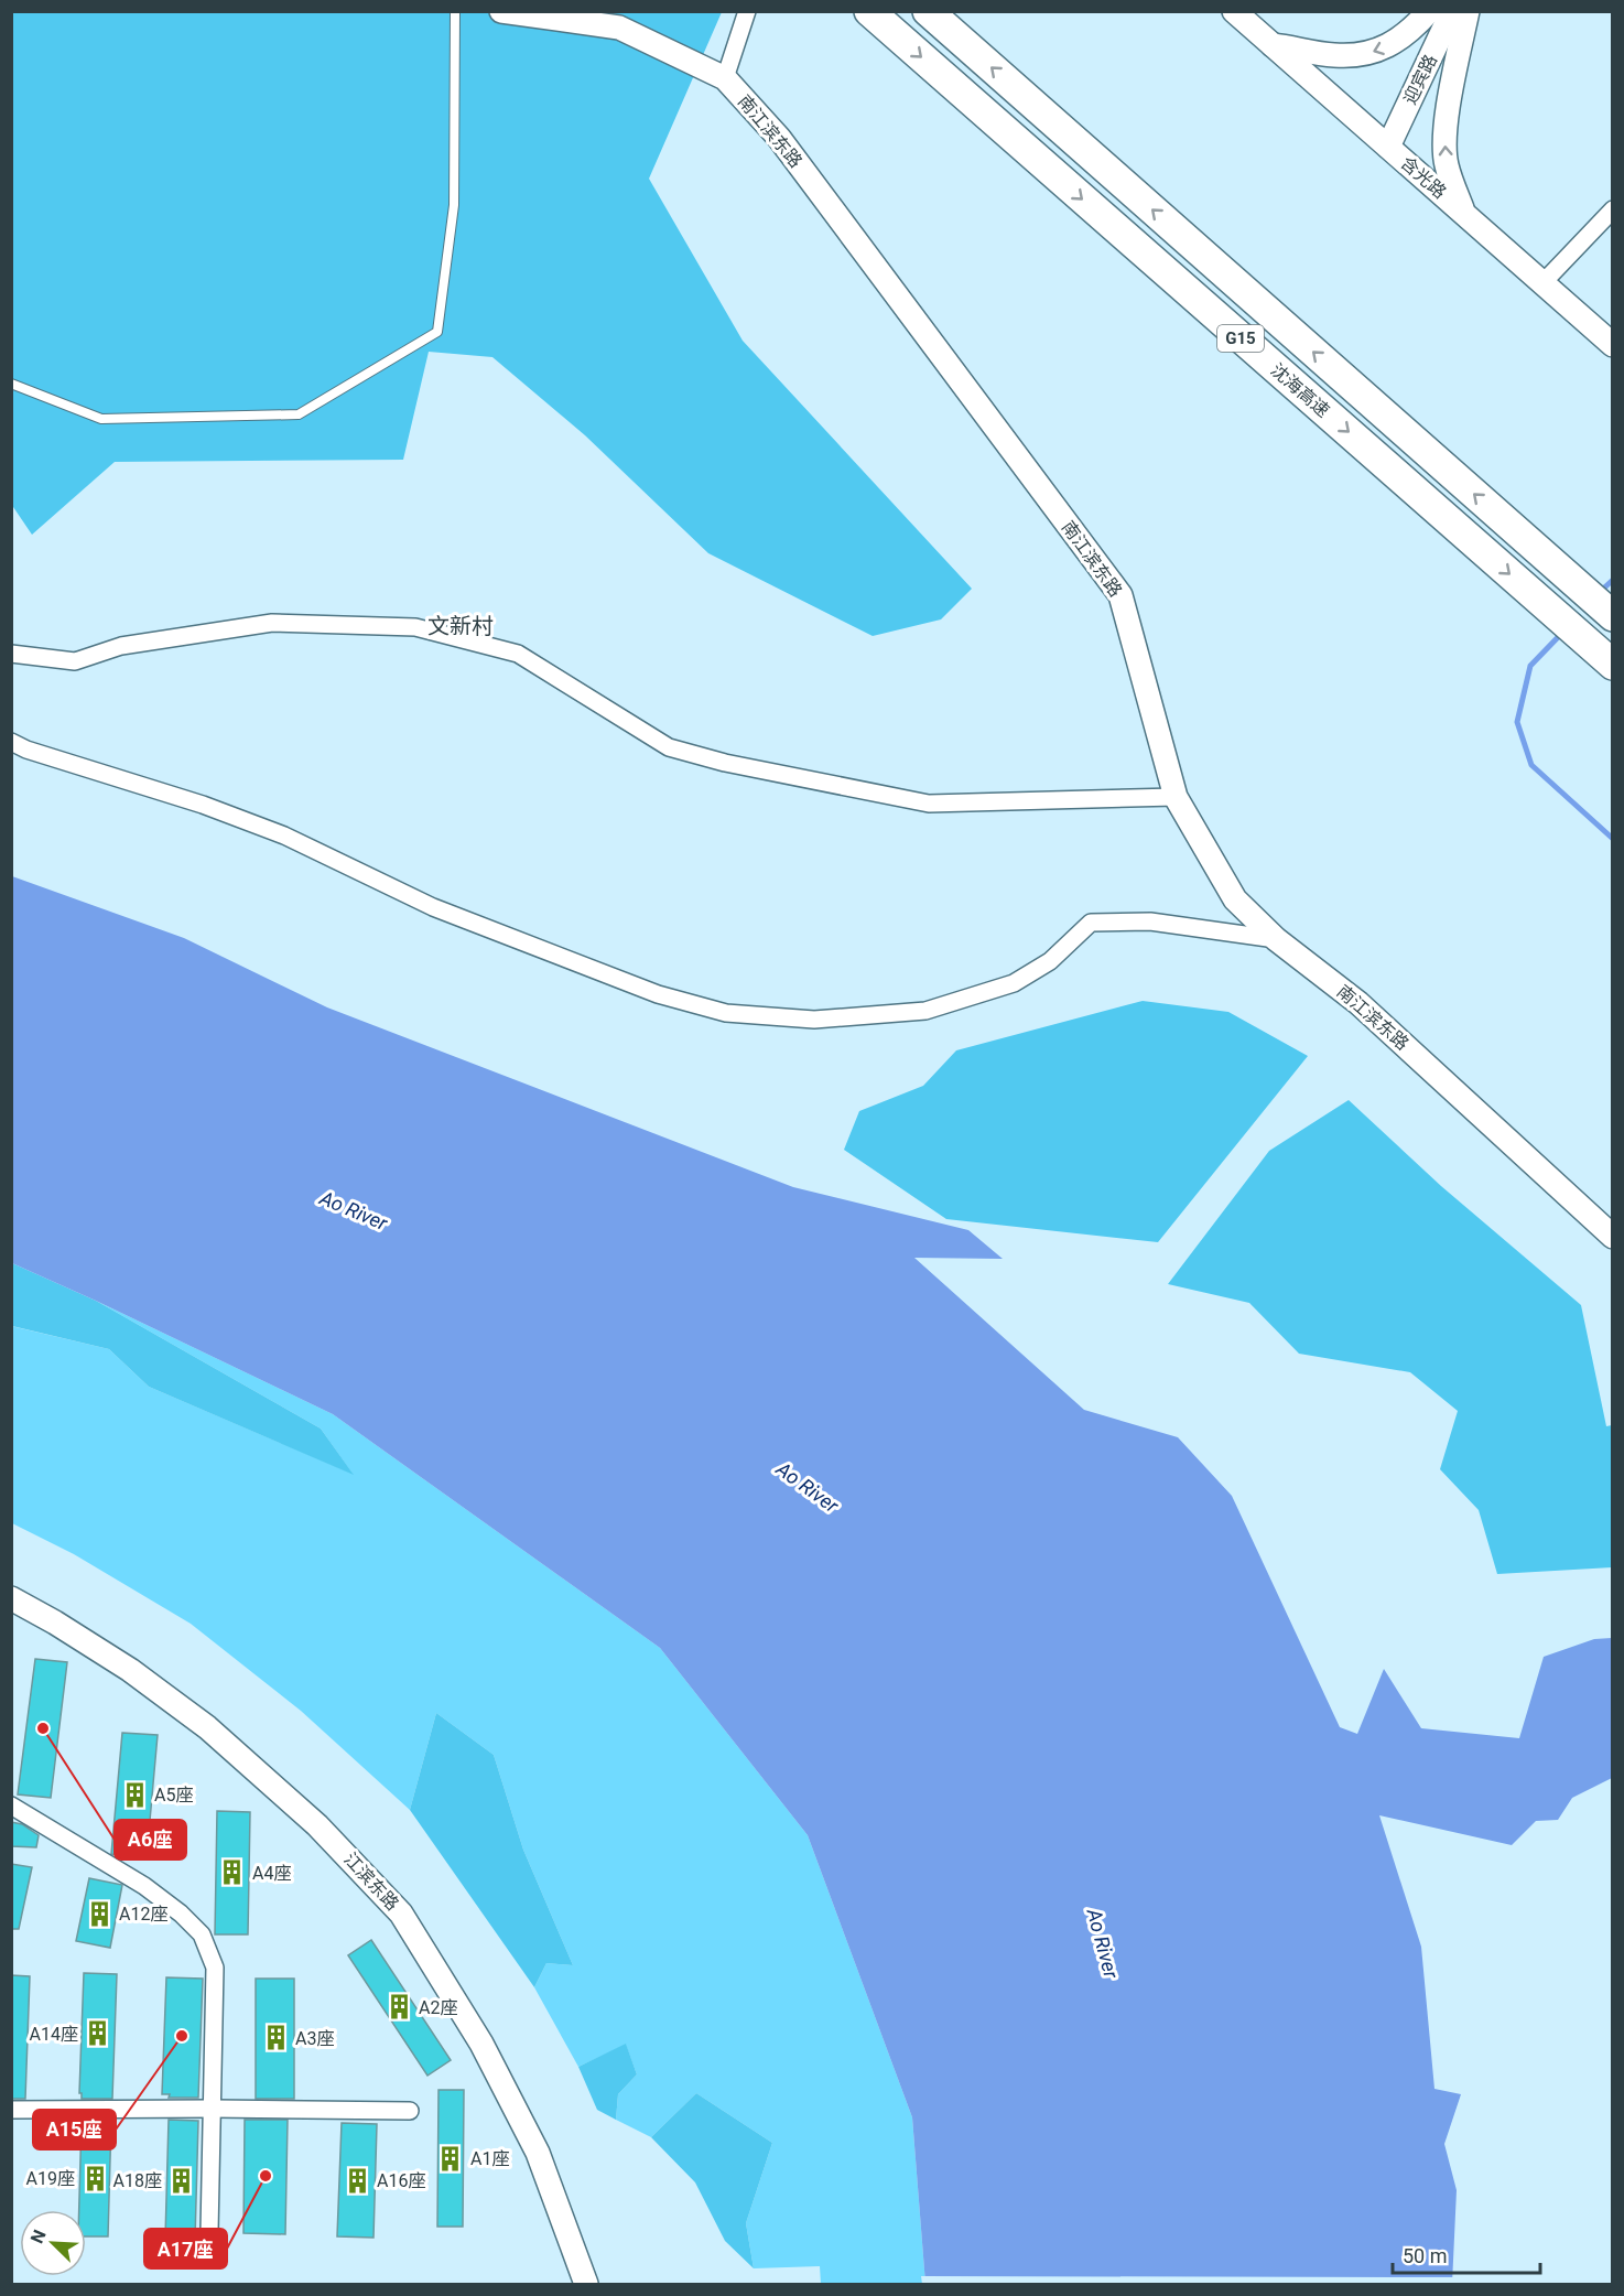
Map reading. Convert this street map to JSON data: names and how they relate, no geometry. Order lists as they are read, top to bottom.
{
  "streets": {
    "highway": ["G15", "沈海高速"],
    "main road": [
      "迎宾路",
      "南江滨东路",
      "含光路",
      "江滨东路"
    ]
  },
  "crossings": [
    ["迎宾路", "含光路"]
  ],
  "districts": ["文新村"],
  "water": ["Ao River"],
  "places": {
    "other": ["A6座", "A15座", "A17座"],
    "building": [
      "A5座",
      "A4座",
      "A12座",
      "A2座",
      "A14座",
      "A3座",
      "A1座",
      "A19座",
      "A18座",
      "A16座"
    ]
  },
  "scale_bar": "50 m",
  "north": "top left"
}
